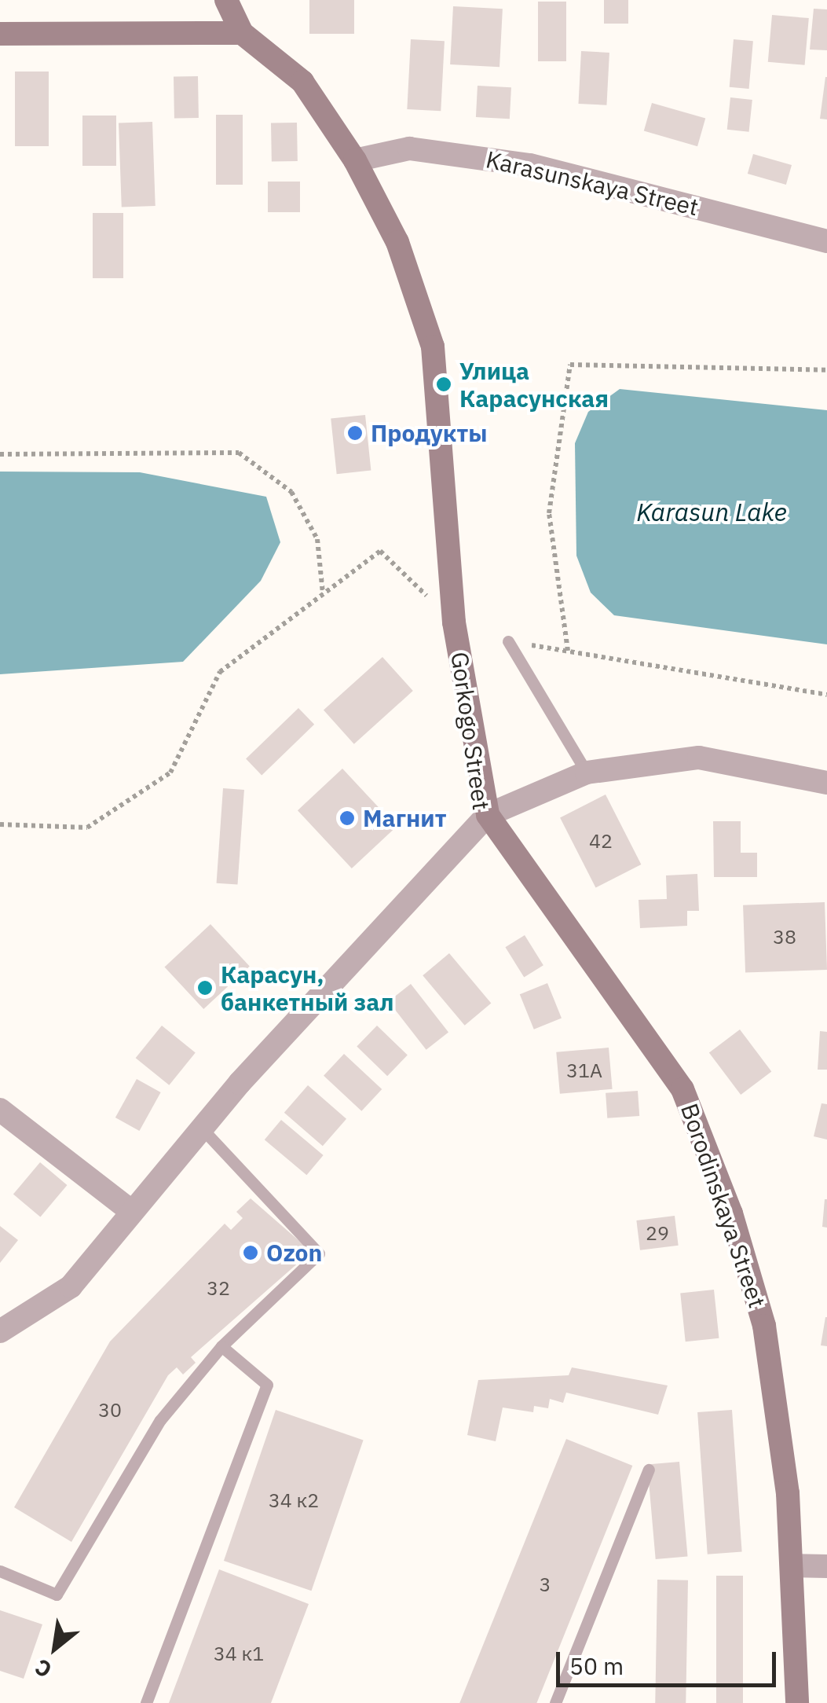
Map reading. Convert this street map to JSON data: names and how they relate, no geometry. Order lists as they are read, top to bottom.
{
  "streets": {
    "main road": ["Gorkogo Street", "Borodinskaya Street"],
    "street": ["Karasunskaya Street"]
  },
  "crossings": [
    ["Karasunskaya Street", "Gorkogo Street"],
    ["Gorkogo Street", "Borodinskaya Street"]
  ],
  "water": ["Karasun Lake"],
  "places": [
    "Улица Карасунская",
    "Продукты",
    "Магнит",
    "Карасун, банкетный зал",
    "Ozon"
  ],
  "house_numbers": [
    "42",
    "38",
    "31А",
    "29",
    "32",
    "30",
    "34 к2",
    "3",
    "34 к1"
  ],
  "scale_bar": "50 m",
  "north": "bottom left"
}
